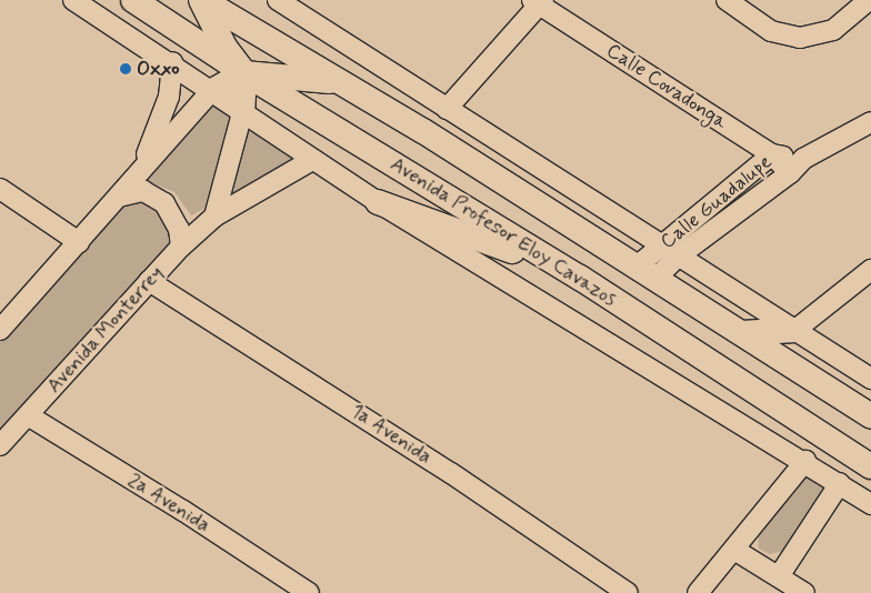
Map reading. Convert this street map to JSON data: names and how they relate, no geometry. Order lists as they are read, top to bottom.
{
  "streets": {
    "main road": ["Avenida Profesor Eloy Cavazos"],
    "street": [
      "Calle Covadonga",
      "Calle Guadalupe",
      "Avenida Monterrey",
      "1a Avenida",
      "2a Avenida"
    ]
  },
  "crossings": [
    ["Calle Covadonga", "Calle Guadalupe"],
    ["Avenida Monterrey", "1a Avenida"],
    ["Avenida Monterrey", "2a Avenida"]
  ],
  "places": ["Oxxo"]
}
